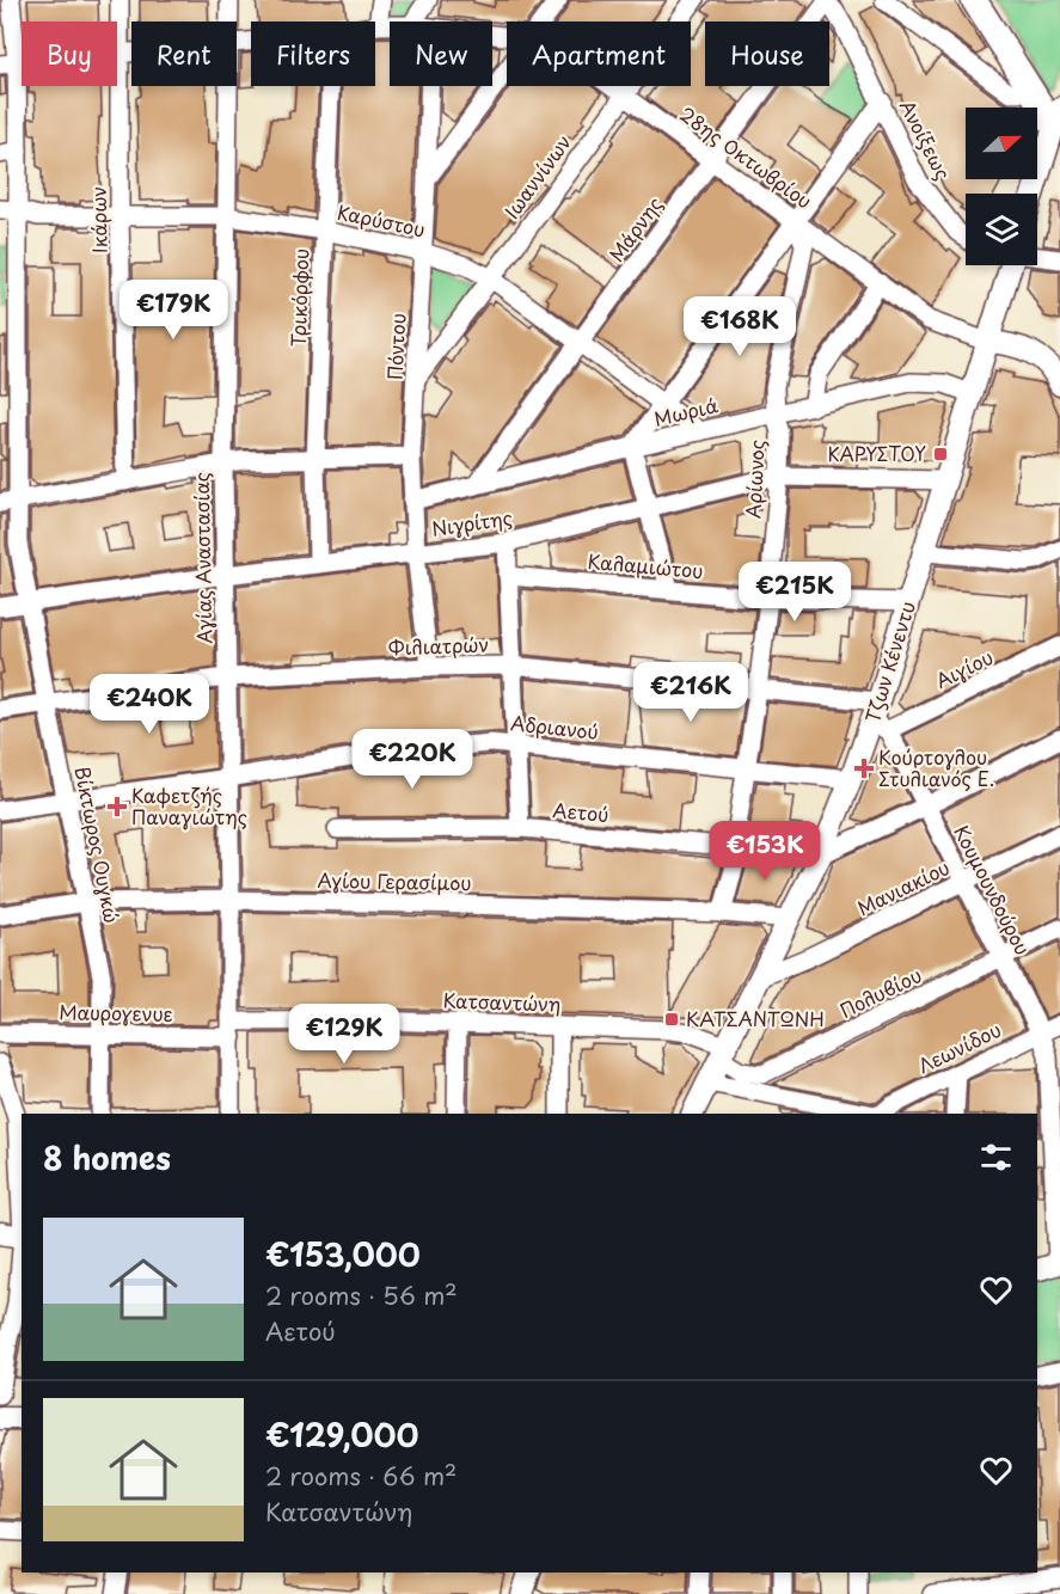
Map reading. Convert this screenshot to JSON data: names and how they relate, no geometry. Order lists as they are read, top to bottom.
{
  "streets": {
    "street": [
      "Ανοίξεως",
      "28ης Οκτωβρίου",
      "Ιωαννίνων",
      "Ικάρων",
      "Καρύστου",
      "Μάρνης",
      "Τρικόρφου",
      "Πόντου",
      "Μωριά",
      "Αρίωνος",
      "Νιγρίτης",
      "Αγίας Αναστασίας",
      "Καλαμιώτου",
      "Φιλιατρών",
      "Τζων Κένεντυ",
      "Αιγίου",
      "Αδριανού",
      "Αετού",
      "Βίκτωρος Ουγκώ",
      "Αγίου Γερασίμου",
      "Μανιακίου",
      "Κουμουνδούρου",
      "Πολυβίου",
      "Κατσαντώνη",
      "Μαυρογενυε",
      "Λεωνίδου"
    ]
  },
  "crossings": [
    ["Ανοίξεως", "Μάρνης"],
    ["28ης Οκτωβρίου", "Ιωαννίνων"],
    ["28ης Οκτωβρίου", "Ικάρων"],
    ["28ης Οκτωβρίου", "Μάρνης"],
    ["28ης Οκτωβρίου", "Αρίωνος"],
    ["28ης Οκτωβρίου", "Τζων Κένεντυ"],
    ["28ης Οκτωβρίου", "Βίκτωρος Ουγκώ"],
    ["Ιωαννίνων", "Καρύστου"],
    ["Ιωαννίνων", "Πόντου"],
    ["Ικάρων", "Καρύστου"],
    ["Καρύστου", "Μάρνης"],
    ["Καρύστου", "Τρικόρφου"],
    ["Καρύστου", "Πόντου"],
    ["Καρύστου", "Μωριά"],
    ["Καρύστου", "Αγίας Αναστασίας"],
    ["Καρύστου", "Βίκτωρος Ουγκώ"],
    ["Μάρνης", "Μωριά"],
    ["Τρικόρφου", "Νιγρίτης"],
    ["Πόντου", "Μωριά"],
    ["Πόντου", "Νιγρίτης"],
    ["Πόντου", "Φιλιατρών"],
    ["Μωριά", "Αρίωνος"],
    ["Μωριά", "Τζων Κένεντυ"],
    ["Αρίωνος", "Νιγρίτης"],
    ["Αρίωνος", "Καλαμιώτου"],
    ["Αρίωνος", "Φιλιατρών"],
    ["Αρίωνος", "Αδριανού"],
    ["Αρίωνος", "Αετού"],
    ["Αρίωνος", "Αγίου Γερασίμου"],
    ["Νιγρίτης", "Αγίας Αναστασίας"],
    ["Νιγρίτης", "Τζων Κένεντυ"],
    ["Νιγρίτης", "Βίκτωρος Ουγκώ"],
    ["Αγίας Αναστασίας", "Φιλιατρών"],
    ["Αγίας Αναστασίας", "Αδριανού"],
    ["Αγίας Αναστασίας", "Αγίου Γερασίμου"],
    ["Αγίας Αναστασίας", "Κατσαντώνη"],
    ["Αγίας Αναστασίας", "Μαυρογενυε"],
    ["Καλαμιώτου", "Τζων Κένεντυ"],
    ["Φιλιατρών", "Τζων Κένεντυ"],
    ["Φιλιατρών", "Βίκτωρος Ουγκώ"],
    ["Τζων Κένεντυ", "Αιγίου"],
    ["Τζων Κένεντυ", "Αδριανού"],
    ["Τζων Κένεντυ", "Αετού"],
    ["Τζων Κένεντυ", "Αγίου Γερασίμου"],
    ["Τζων Κένεντυ", "Μανιακίου"],
    ["Τζων Κένεντυ", "Κουμουνδούρου"],
    ["Τζων Κένεντυ", "Πολυβίου"],
    ["Τζων Κένεντυ", "Κατσαντώνη"],
    ["Τζων Κένεντυ", "Λεωνίδου"],
    ["Αιγίου", "Κουμουνδούρου"],
    ["Αδριανού", "Βίκτωρος Ουγκώ"],
    ["Βίκτωρος Ουγκώ", "Αγίου Γερασίμου"],
    ["Βίκτωρος Ουγκώ", "Μαυρογενυε"],
    ["Μανιακίου", "Κουμουνδούρου"],
    ["Κουμουνδούρου", "Πολυβίου"],
    ["Κουμουνδούρου", "Λεωνίδου"],
    ["Πολυβίου", "Κατσαντώνη"],
    ["Κατσαντώνη", "Μαυρογενυε"]
  ],
  "places": {
    "transit": ["ΚΑΡΥΣΤΟΥ", "ΚΑΤΣΑΝΤΏΝΗ"],
    "health": ["Κούρτογλου Στυλιανός Ε.", "Καφετζής Παναγιώτης"]
  },
  "north": "right",
  "page": {
    "chip": [
      "Buy",
      "Rent",
      "Filters",
      "New",
      "Apartment",
      "House"
    ],
    "price": [
      "€179K",
      "€168K",
      "€215K",
      "€216K",
      "€240K",
      "€220K",
      "€153K",
      "€129K"
    ],
    "heading": "8 homes",
    "list": [
      {
        "name": "€153,000",
        "note": "2 rooms · 56 m² · Αετού"
      },
      {
        "name": "€129,000",
        "note": "2 rooms · 66 m² · Κατσαντώνη"
      }
    ]
  }
}
